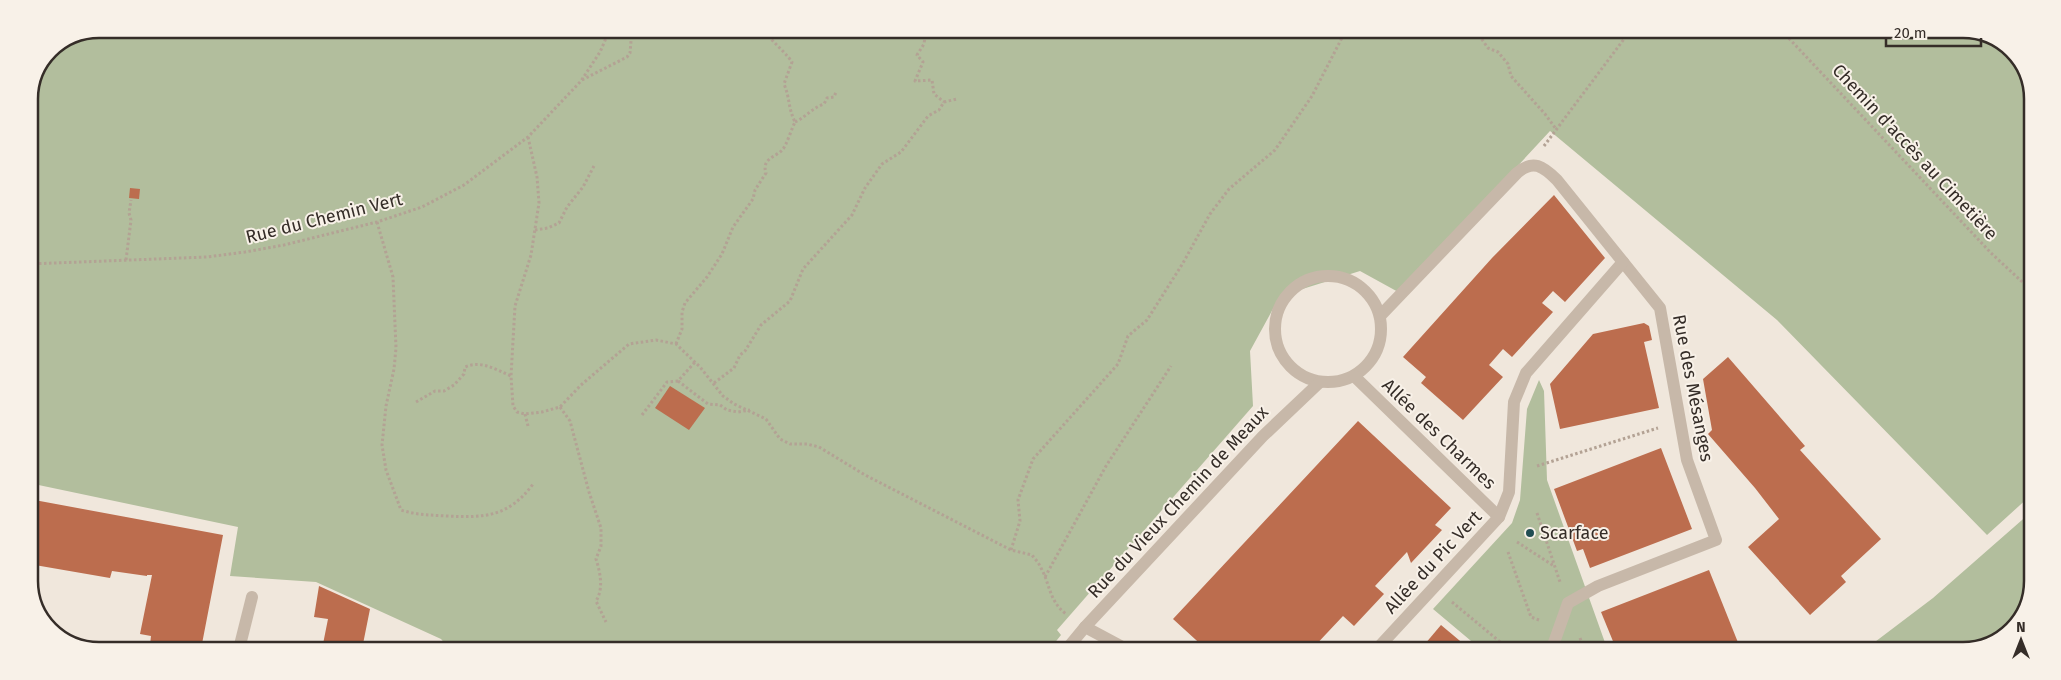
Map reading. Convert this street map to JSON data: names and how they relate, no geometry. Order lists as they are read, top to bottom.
{
  "streets": {
    "street": [
      "Rue des Mésanges",
      "Allée des Charmes",
      "Rue du Vieux Chemin de Meaux",
      "Allée du Pic Vert"
    ],
    "path": ["Chemin d'accès au Cimetière", "Rue du Chemin Vert"]
  },
  "crossings": [
    ["Rue des Mésanges", "Allée du Pic Vert"],
    ["Allée des Charmes", "Rue du Vieux Chemin de Meaux"],
    ["Allée des Charmes", "Allée du Pic Vert"]
  ],
  "places": ["Scarface"],
  "scale_bar": "20 m",
  "north": "top"
}
